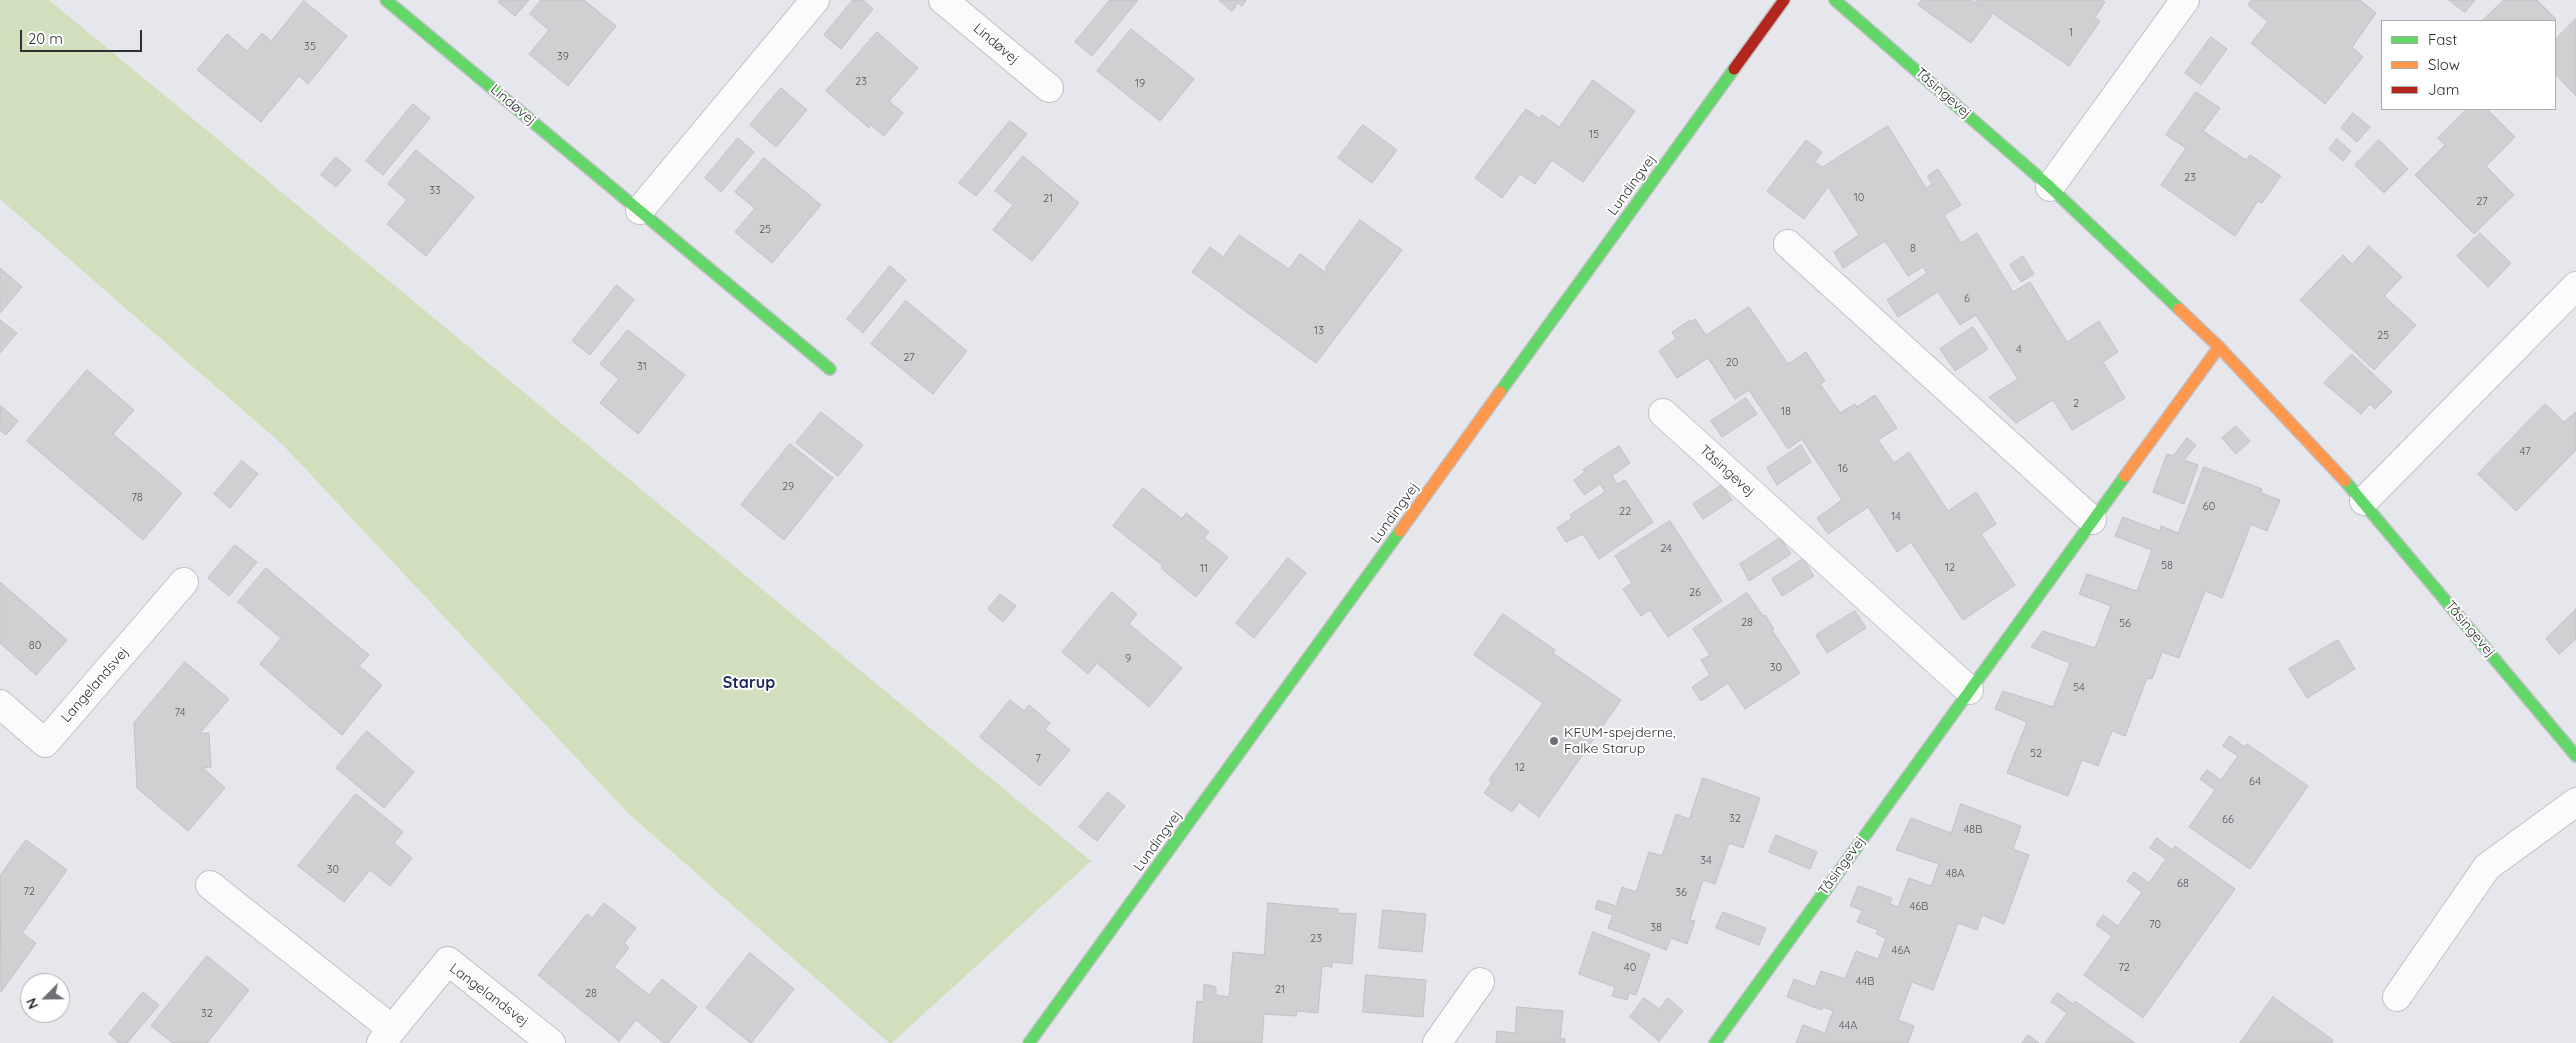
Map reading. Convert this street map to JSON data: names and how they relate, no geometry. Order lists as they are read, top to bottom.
{
  "streets": {
    "street": [
      "Lindøvej",
      "Tåsingevej",
      "Lundingvej",
      "Langelandsvej"
    ]
  },
  "districts": ["Starup"],
  "places": ["KFUM-spejderne, Falke Starup"],
  "house_numbers": [
    "1",
    "35",
    "39",
    "23",
    "19",
    "15",
    "23",
    "33",
    "10",
    "21",
    "27",
    "25",
    "8",
    "6",
    "13",
    "25",
    "4",
    "27",
    "20",
    "31",
    "2",
    "18",
    "47",
    "16",
    "29",
    "78",
    "60",
    "22",
    "14",
    "24",
    "58",
    "12",
    "11",
    "26",
    "28",
    "56",
    "80",
    "9",
    "30",
    "54",
    "74",
    "52",
    "7",
    "12",
    "64",
    "32",
    "66",
    "48B",
    "34",
    "30",
    "48A",
    "68",
    "72",
    "36",
    "46B",
    "70",
    "38",
    "23",
    "46A",
    "40",
    "72",
    "44B",
    "21",
    "28",
    "32",
    "44A"
  ],
  "legend": ["Fast", "Slow", "Jam"],
  "scale_bar": "20 m",
  "north": "bottom left"
}
